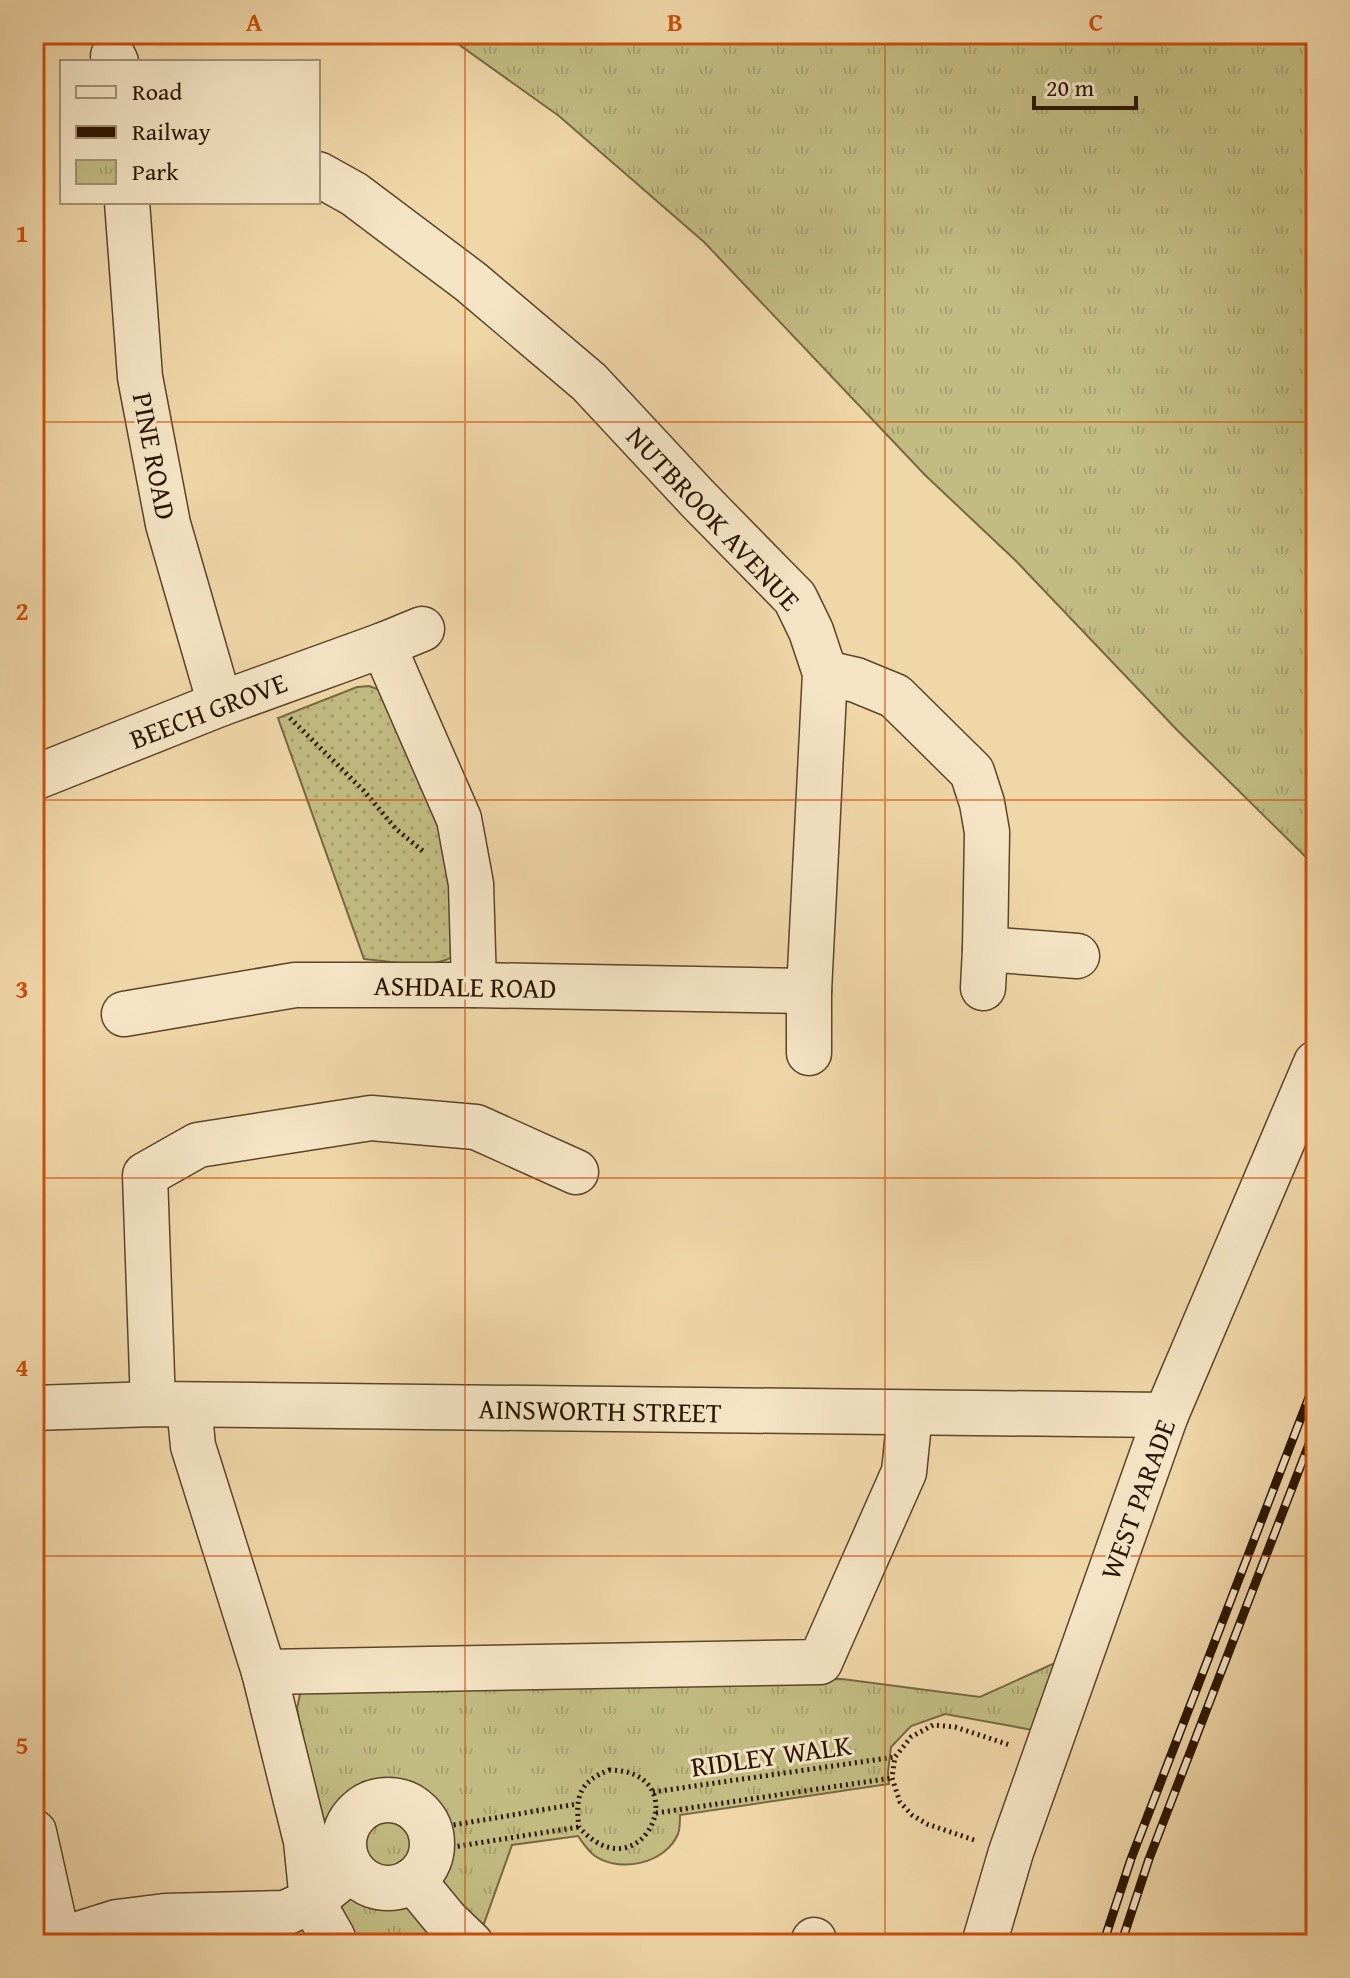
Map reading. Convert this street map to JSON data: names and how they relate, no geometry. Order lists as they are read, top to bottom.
{
  "streets": {
    "street": [
      "PINE ROAD",
      "NUTBROOK AVENUE",
      "BEECH GROVE",
      "ASHDALE ROAD",
      "AINSWORTH STREET",
      "WEST PARADE"
    ],
    "path": ["RIDLEY WALK"]
  },
  "crossings": [
    ["PINE ROAD", "BEECH GROVE"],
    ["NUTBROOK AVENUE", "ASHDALE ROAD"],
    ["BEECH GROVE", "ASHDALE ROAD"],
    ["AINSWORTH STREET", "WEST PARADE"],
    ["WEST PARADE", "RIDLEY WALK"]
  ],
  "legend": ["Road", "Railway", "Park"],
  "scale_bar": "20 m",
  "grid": {
    "columns": ["A", "B", "C"],
    "rows": [
      "1",
      "2",
      "3",
      "4",
      "5"
    ]
  }
}
